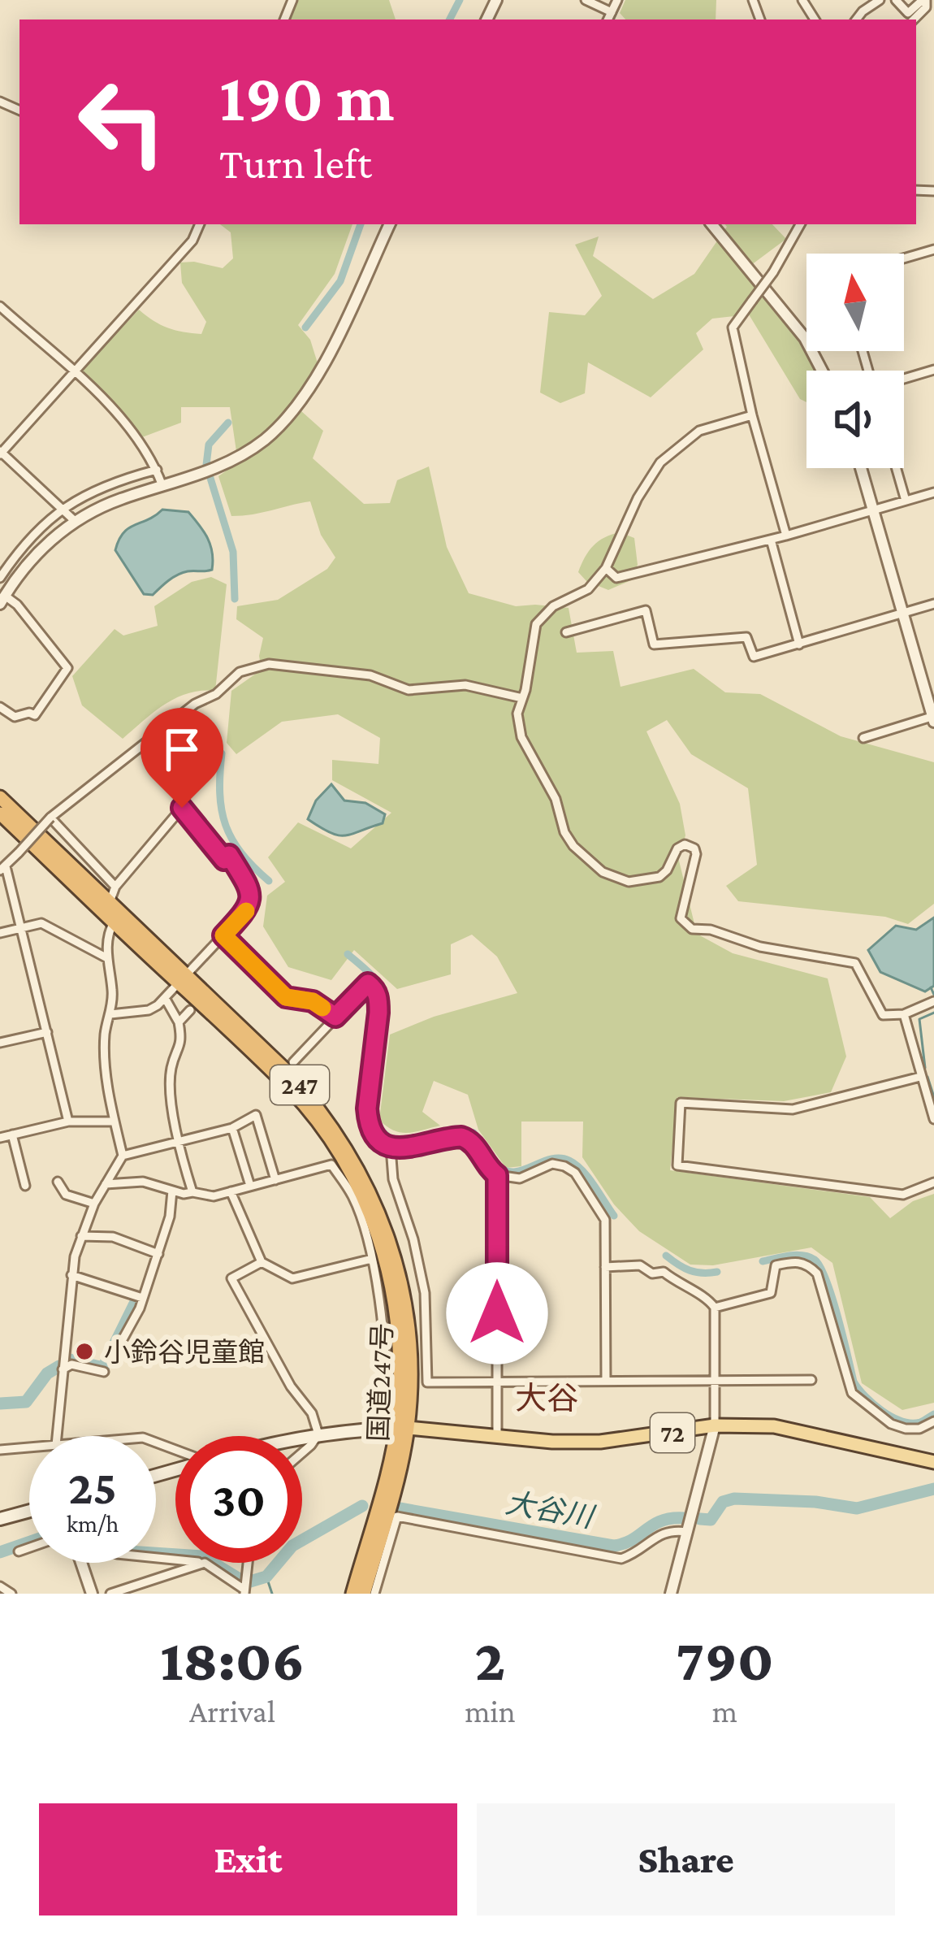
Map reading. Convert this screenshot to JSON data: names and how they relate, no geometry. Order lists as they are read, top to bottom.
{
  "streets": {
    "highway": ["247", "国道247号"],
    "main road": ["72"]
  },
  "crossings": [
    ["国道247号", "72"]
  ],
  "districts": ["大谷"],
  "water": ["大谷川"],
  "places": ["小鈴谷児童館"],
  "north": "top",
  "page": {
    "turn": ["190 m", "Turn left"],
    "speed": "25 km/h",
    "limit": "30",
    "eta": [
      "18:06",
      "Arrival",
      "2",
      "min",
      "790",
      "m"
    ],
    "buttons": ["Exit", "Share"]
  }
}
